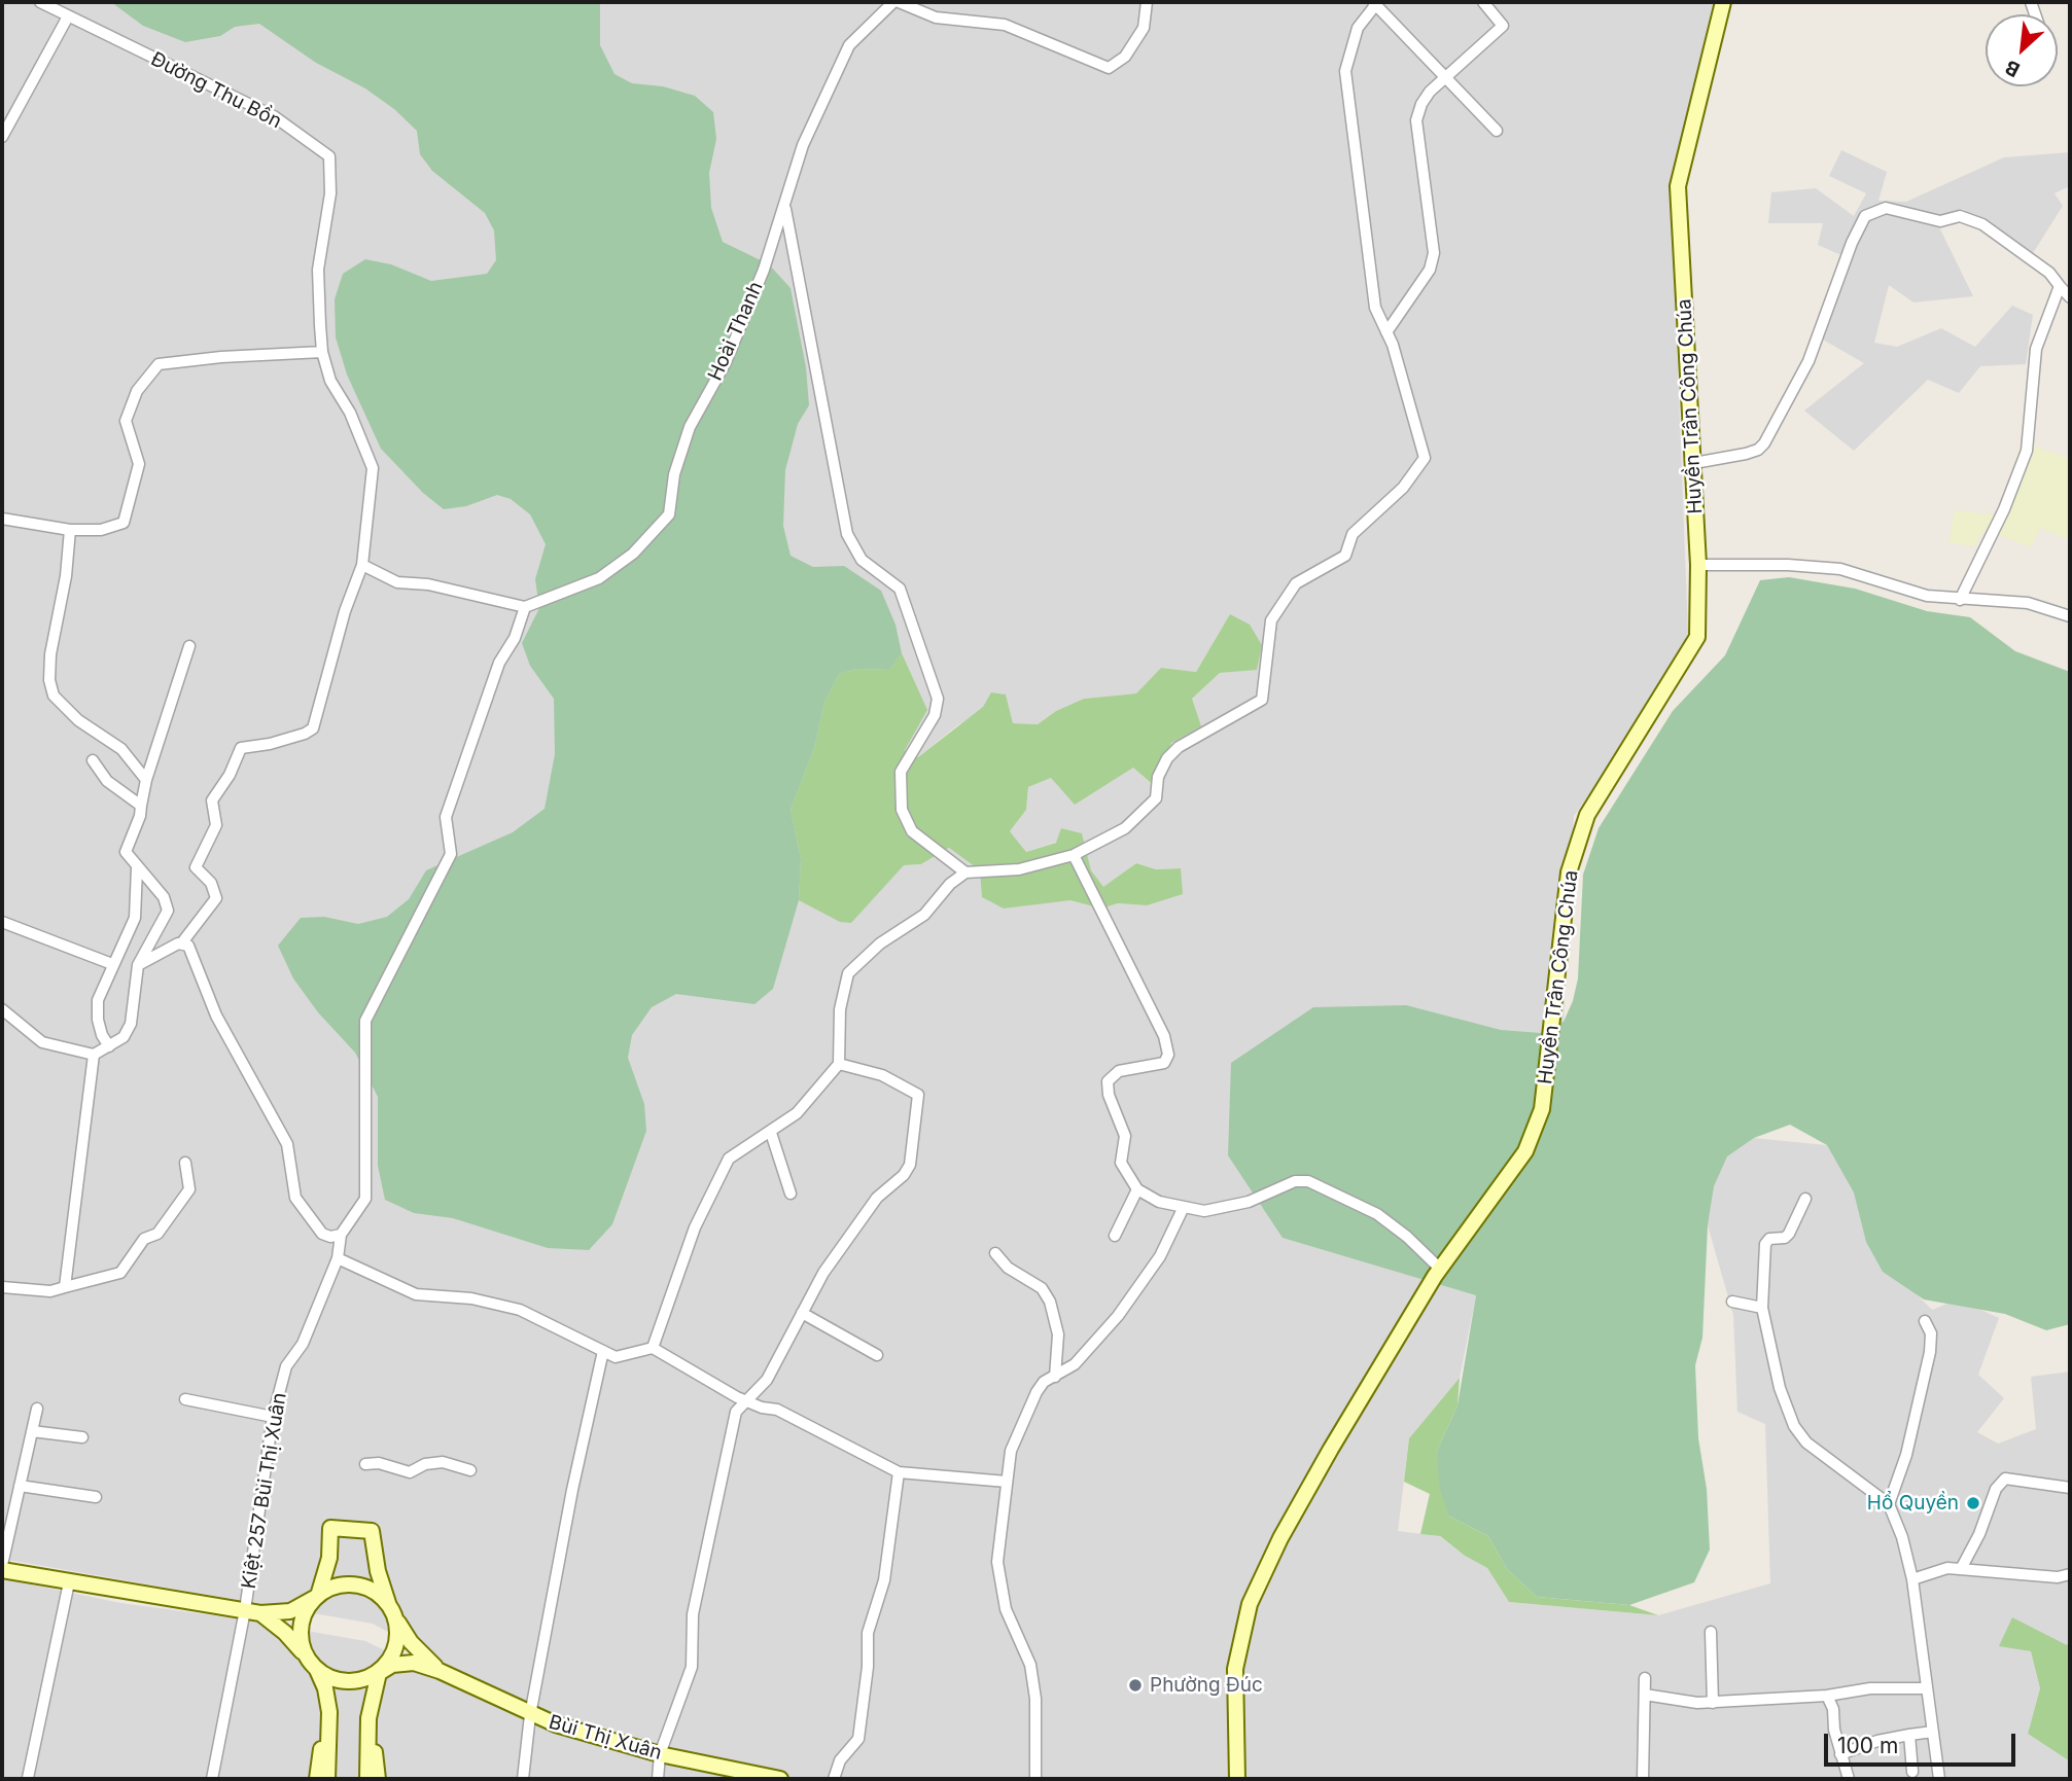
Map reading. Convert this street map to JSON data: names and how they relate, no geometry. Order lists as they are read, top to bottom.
{
  "streets": {
    "street": [
      "Đường Thu Bồn",
      "Hoài Thanh",
      "Huyền Trân Công Chúa",
      "Kiệt 257 Bùi Thị Xuân",
      "Bùi Thị Xuân"
    ]
  },
  "crossings": [
    ["Hoài Thanh", "Kiệt 257 Bùi Thị Xuân"]
  ],
  "places": ["Hổ Quyền", "Phường Đúc"],
  "scale_bar": "100 m",
  "north": "bottom left"
}
